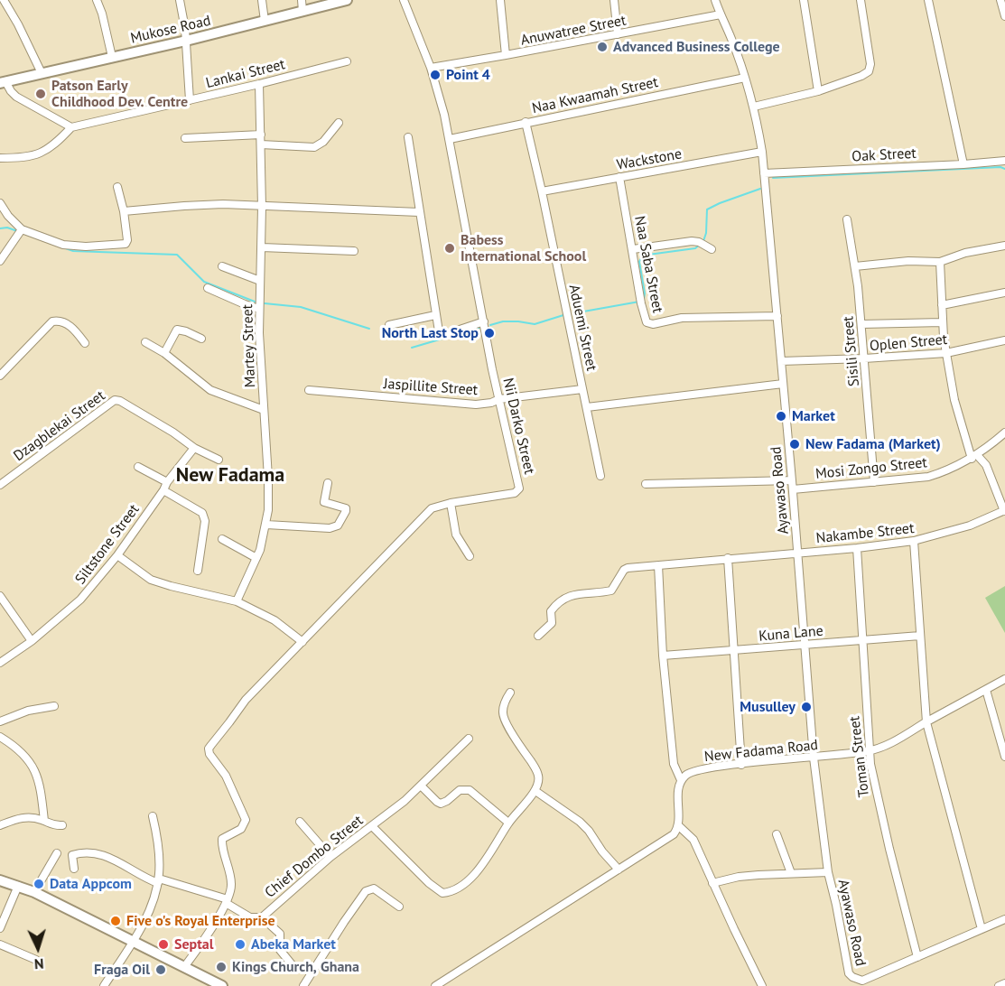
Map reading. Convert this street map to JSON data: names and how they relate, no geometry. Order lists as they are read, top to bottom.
{
  "streets": {
    "street": [
      "Mukose Road",
      "Anuwatree Street",
      "Lankai Street",
      "Naa Kwaamah Street",
      "Oak Street",
      "Wackstone",
      "Naa Saba Street",
      "Aduemi Street",
      "Oplen Street",
      "Martey Street",
      "Sisili Street",
      "Jaspillite Street",
      "Dzagblekai Street",
      "Nii Darko Street",
      "Mosi Zongo Street",
      "Ayawaso Road",
      "Nakambe Street",
      "Siltstone Street",
      "Kuna Lane",
      "New Fadama Road",
      "Toman Street",
      "Chief Dombo Street"
    ]
  },
  "crossings": [
    ["Anuwatree Street", "Nii Darko Street"],
    ["Anuwatree Street", "Ayawaso Road"],
    ["Lankai Street", "Martey Street"],
    ["Naa Kwaamah Street", "Aduemi Street"],
    ["Naa Kwaamah Street", "Nii Darko Street"],
    ["Naa Kwaamah Street", "Ayawaso Road"],
    ["Oak Street", "Ayawaso Road"],
    ["Wackstone", "Naa Saba Street"],
    ["Wackstone", "Aduemi Street"],
    ["Wackstone", "Ayawaso Road"],
    ["Naa Saba Street", "Ayawaso Road"],
    ["Aduemi Street", "Jaspillite Street"],
    ["Oplen Street", "Sisili Street"],
    ["Oplen Street", "Ayawaso Road"],
    ["Sisili Street", "Mosi Zongo Street"],
    ["Jaspillite Street", "Nii Darko Street"],
    ["Dzagblekai Street", "Siltstone Street"],
    ["Nii Darko Street", "Chief Dombo Street"],
    ["Mosi Zongo Street", "Ayawaso Road"],
    ["Ayawaso Road", "Nakambe Street"],
    ["Ayawaso Road", "Kuna Lane"],
    ["Ayawaso Road", "New Fadama Road"],
    ["Ayawaso Road", "Toman Street"],
    ["Nakambe Street", "Toman Street"],
    ["Kuna Lane", "Toman Street"],
    ["New Fadama Road", "Toman Street"]
  ],
  "districts": ["New Fadama"],
  "places": [
    "Advanced Business College",
    "Point 4",
    "Patson Early Childhood Dev. Centre",
    "Babess International School",
    "North Last Stop",
    "Market",
    "New Fadama (Market)",
    "Musulley",
    "Data Appcom",
    "Five o's Royal Enterprise",
    "Septal",
    "Abeka Market",
    "Kings Church, Ghana",
    "Fraga Oil"
  ],
  "north": "bottom"
}
